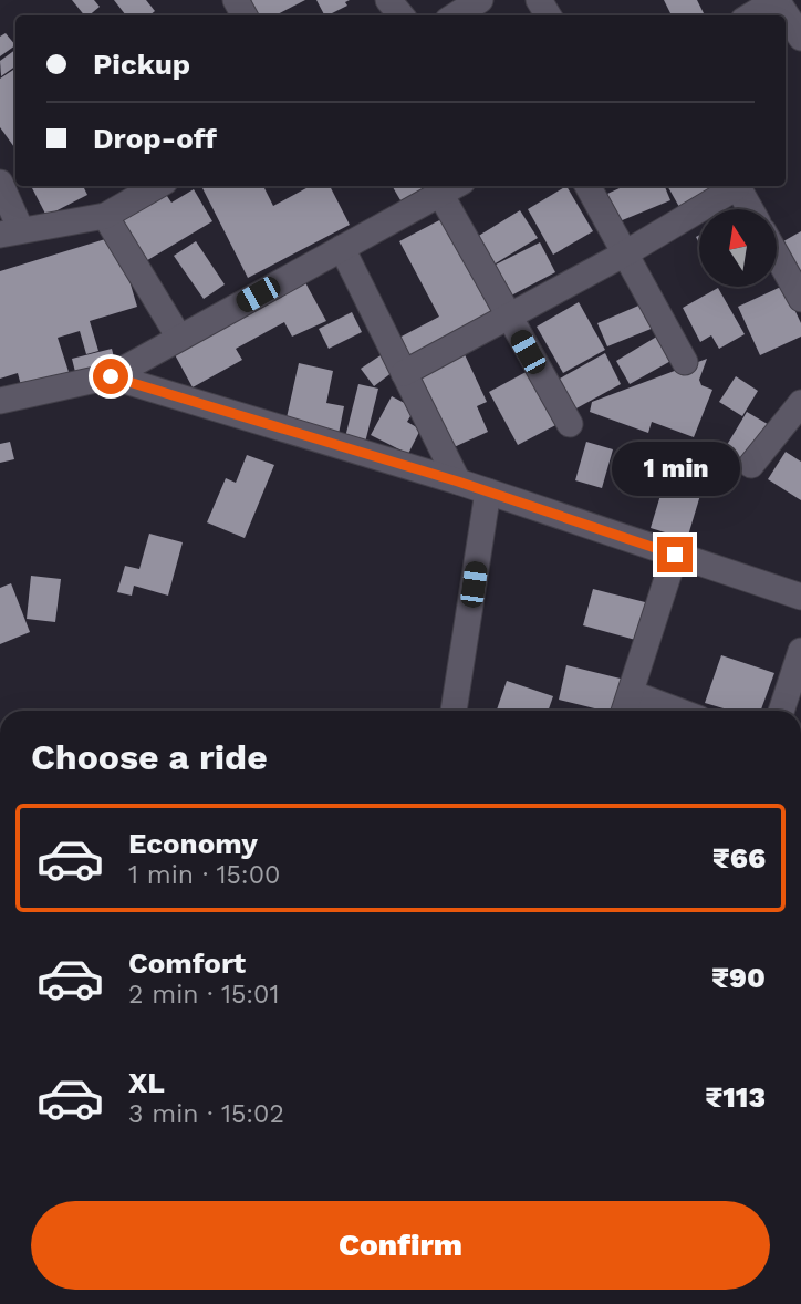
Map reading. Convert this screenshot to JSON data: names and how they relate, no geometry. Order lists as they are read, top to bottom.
{
  "north": "top",
  "page": {
    "banner": ["Pickup", "Drop-off"],
    "bubble": "1 min",
    "heading": "Choose a ride",
    "list": [
      {
        "name": "Economy",
        "note": "1 min · 15:00",
        "value": "₹66"
      },
      {
        "name": "Comfort",
        "note": "2 min · 15:01",
        "value": "₹90"
      },
      {
        "name": "XL",
        "note": "3 min · 15:02",
        "value": "₹113"
      }
    ],
    "buttons": "Confirm"
  }
}
